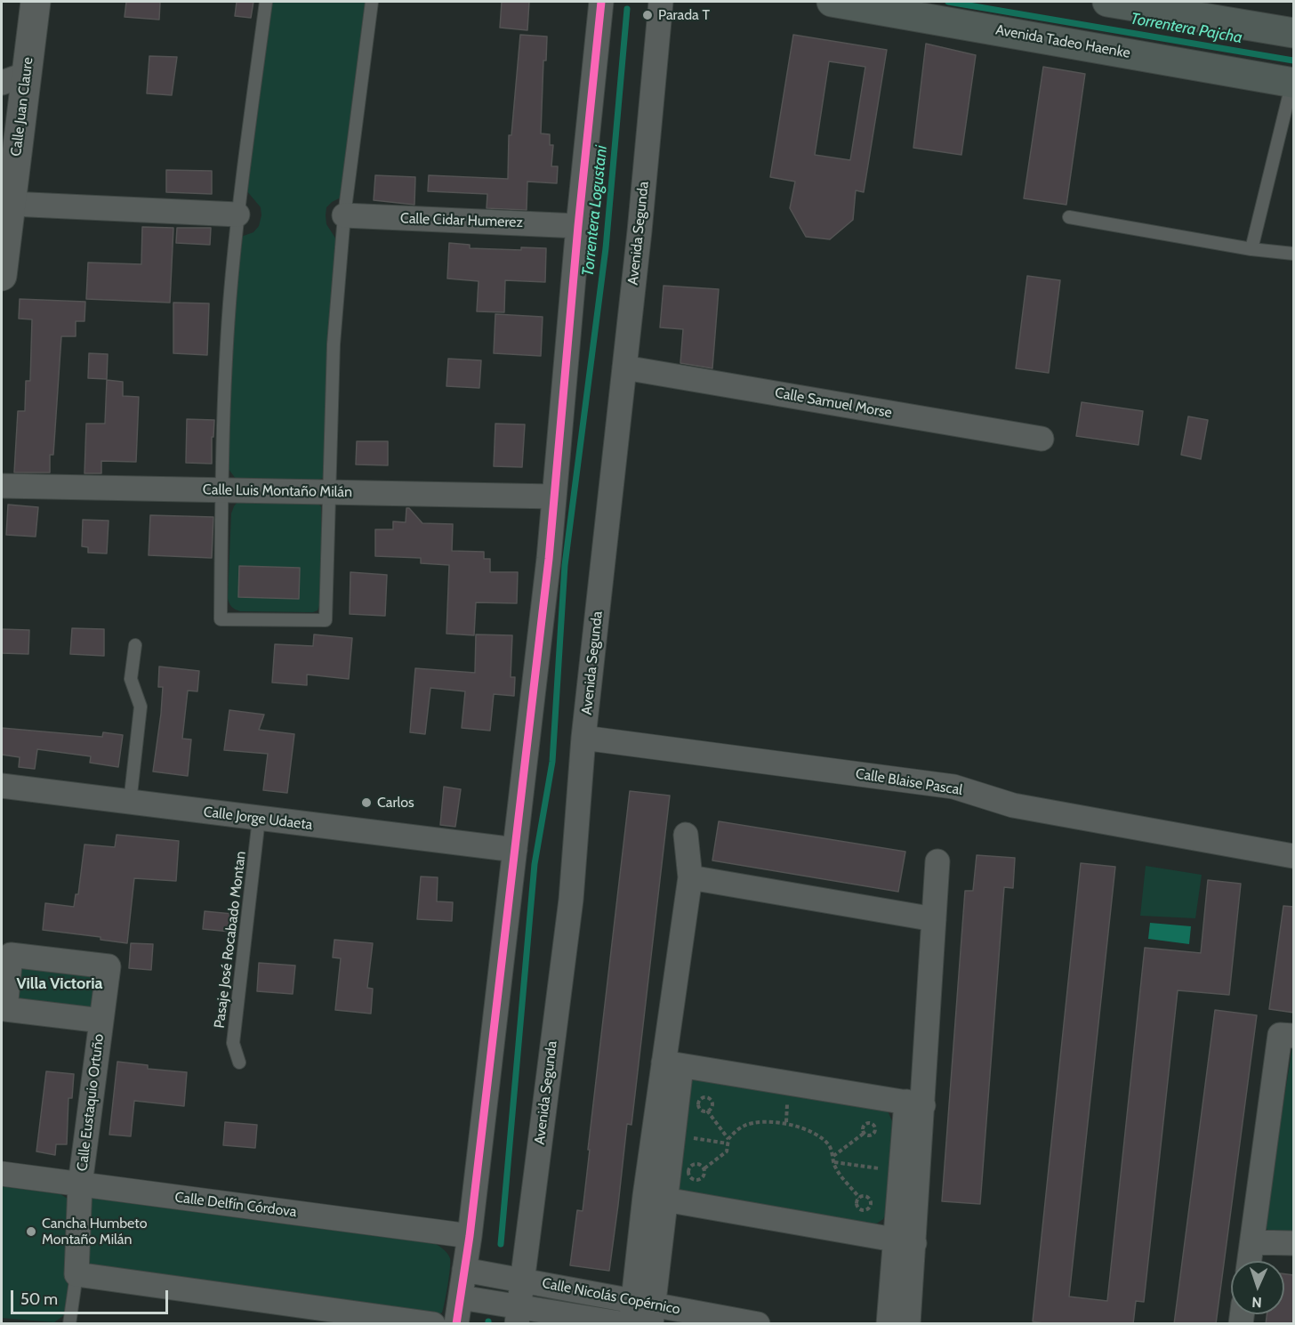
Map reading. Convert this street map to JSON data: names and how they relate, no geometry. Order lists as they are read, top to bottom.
{
  "streets": {
    "main road": ["Avenida Tadeo Haenke"],
    "street": [
      "Calle Juan Claure",
      "Calle Cidar Humerez",
      "Avenida Segunda",
      "Calle Samuel Morse",
      "Calle Luis Montaño Milán",
      "Calle Blaise Pascal",
      "Calle Jorge Udaeta",
      "Calle Eustaquio Ortuño",
      "Calle Delfín Córdova",
      "Calle Nicolás Copérnico"
    ],
    "lane": ["Pasaje José Rocabado Montan"]
  },
  "crossings": [
    ["Avenida Segunda", "Calle Samuel Morse"],
    ["Avenida Segunda", "Calle Blaise Pascal"],
    ["Avenida Segunda", "Calle Nicolás Copérnico"],
    ["Calle Jorge Udaeta", "Pasaje José Rocabado Montan"],
    ["Calle Eustaquio Ortuño", "Calle Delfín Córdova"]
  ],
  "districts": ["Villa Victoria"],
  "water": ["Torrentera Pajcha", "Torrentera Logustani"],
  "places": ["Parada T", "Carlos", "Cancha Humbeto Montaño Milán"],
  "scale_bar": "50 m",
  "north": "bottom"
}
